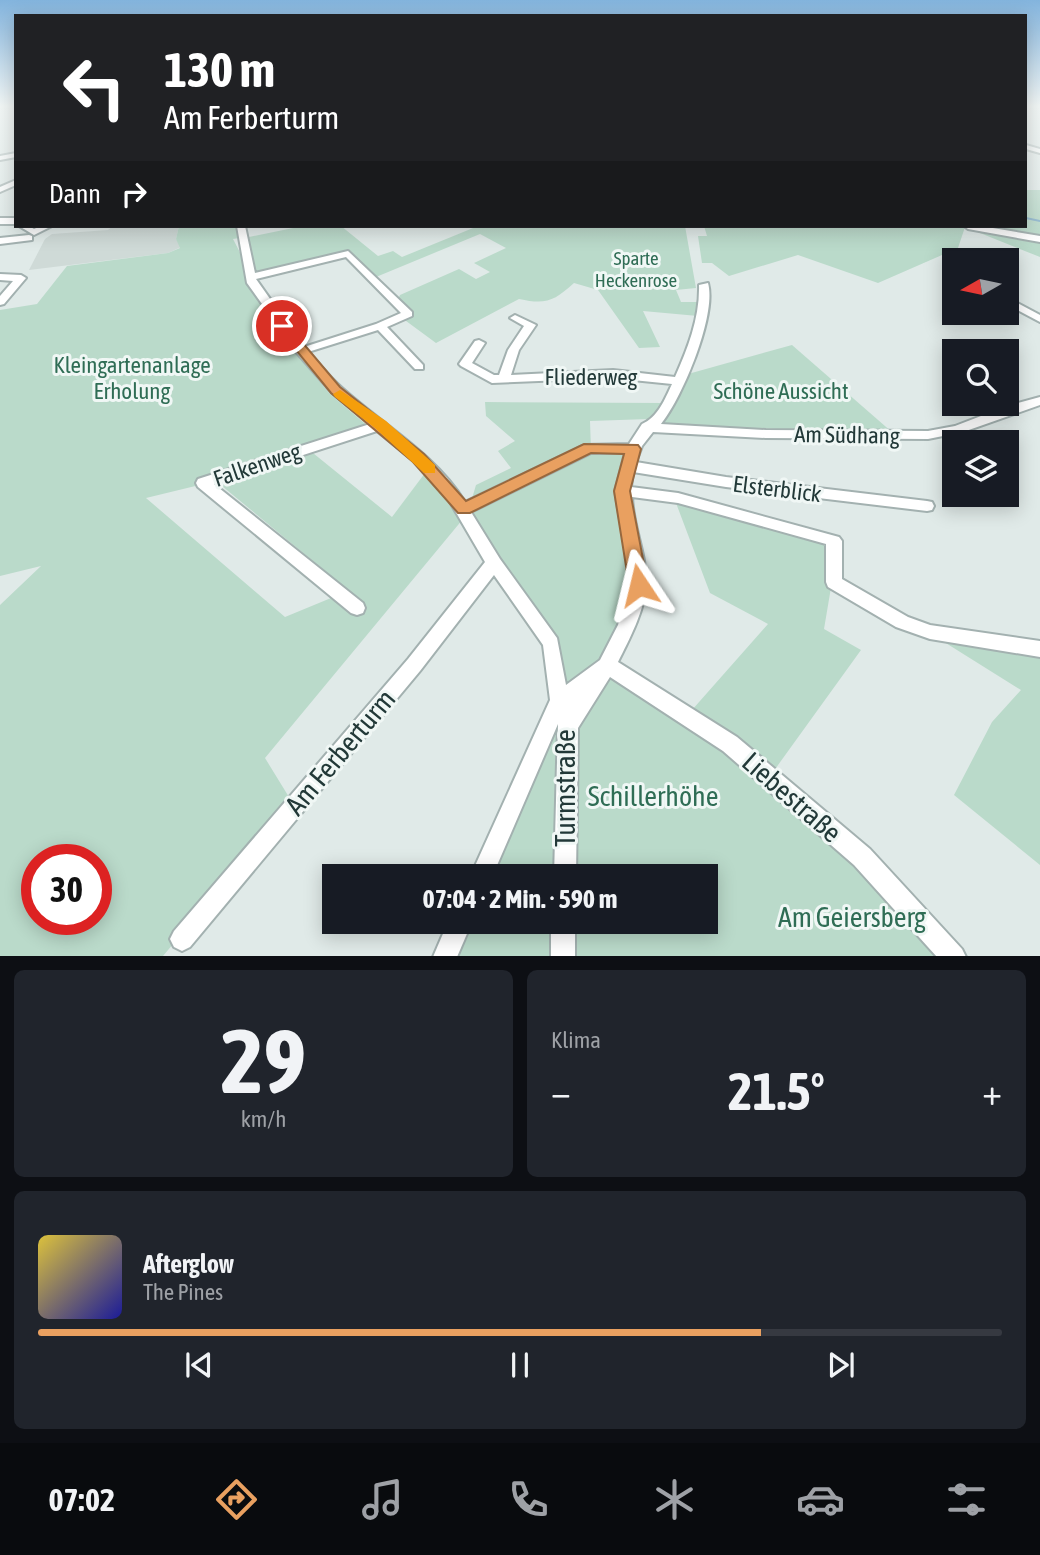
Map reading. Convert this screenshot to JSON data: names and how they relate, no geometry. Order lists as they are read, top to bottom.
{
  "streets": {
    "street": [
      "Fliederweg",
      "Am Südhang",
      "Falkenweg",
      "Elsterblick",
      "Am Ferberturm",
      "Turmstraße",
      "Liebestraße"
    ]
  },
  "parks": [
    "Sparte Heckenrose",
    "Kleingartenanlage Erholung",
    "Schöne Aussicht",
    "Schillerhöhe",
    "Am Geiersberg"
  ],
  "north": "left",
  "page": {
    "turn": ["130 m", "Am Ferberturm"],
    "then": "Dann",
    "limit": "30",
    "trip": "07:04 · 2 Min. · 590 m",
    "tile": [
      ["29", "km/h"],
      "Klima"
    ],
    "heat": ["−", "21.5°", "+"],
    "song": ["Afterglow", "The Pines"],
    "tabs": "07:02"
  }
}
